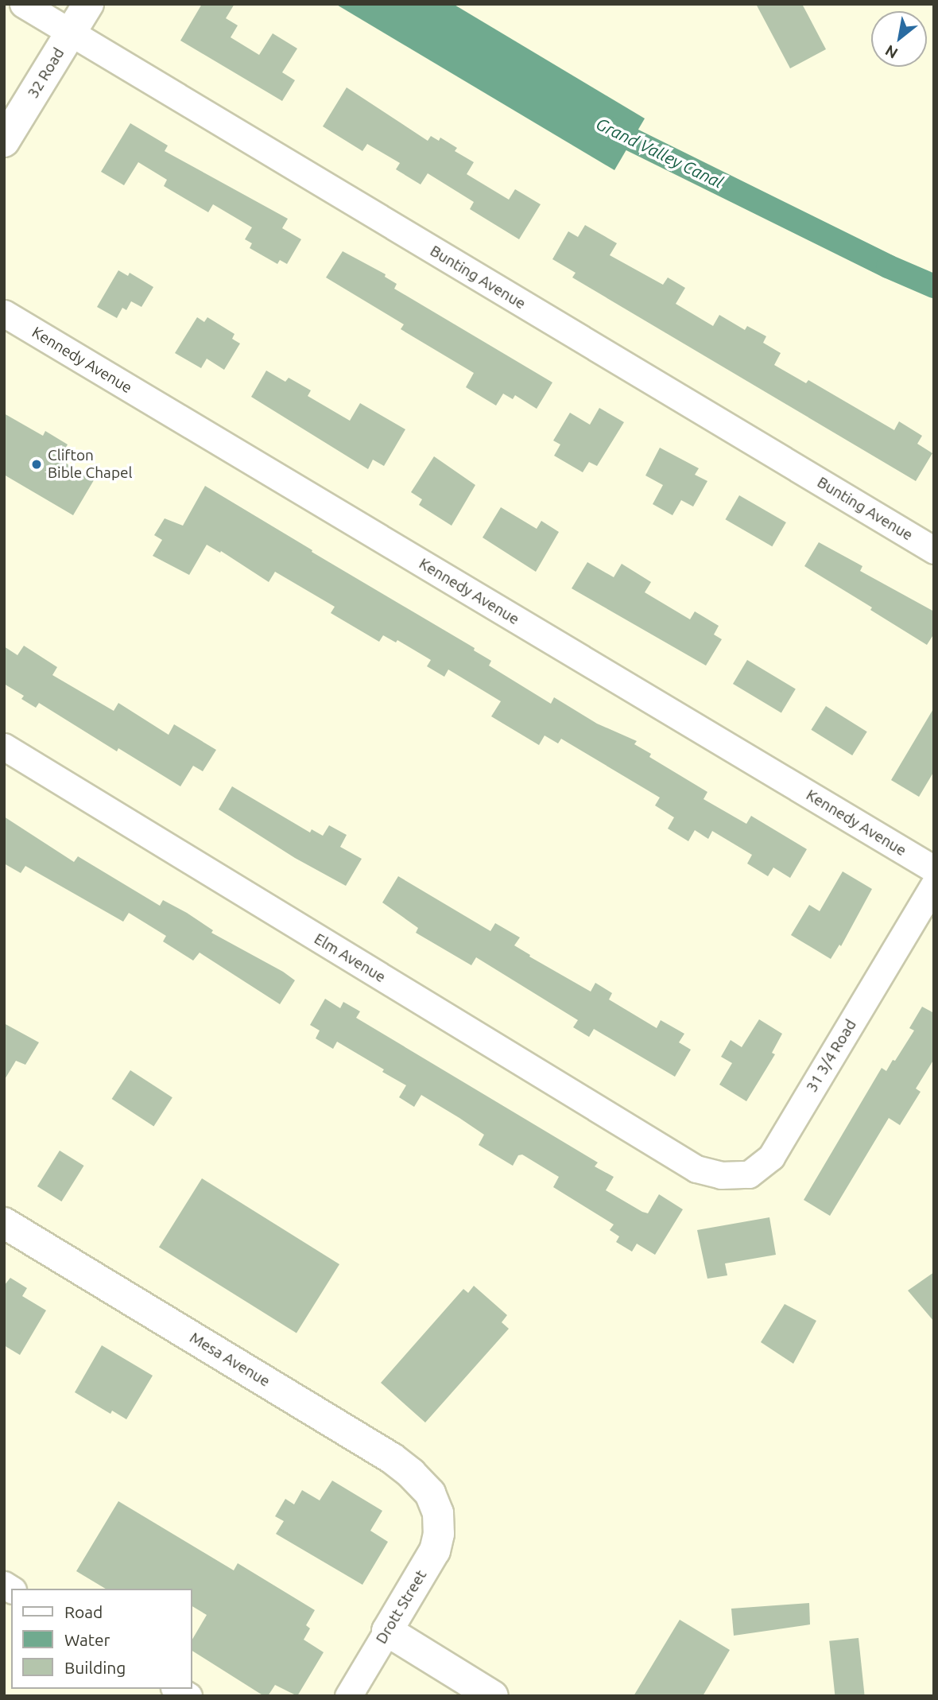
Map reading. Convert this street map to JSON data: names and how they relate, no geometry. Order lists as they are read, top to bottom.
{
  "streets": {
    "street": [
      "32 Road",
      "Bunting Avenue",
      "Kennedy Avenue",
      "Elm Avenue",
      "31 3/4 Road",
      "Mesa Avenue",
      "Drott Street"
    ]
  },
  "crossings": [
    ["32 Road", "Bunting Avenue"],
    ["Elm Avenue", "31 3/4 Road"],
    ["Mesa Avenue", "Drott Street"]
  ],
  "water": ["Grand Valley Canal"],
  "places": ["Clifton Bible Chapel"],
  "legend": ["Road", "Water", "Building"],
  "north": "bottom left"
}
